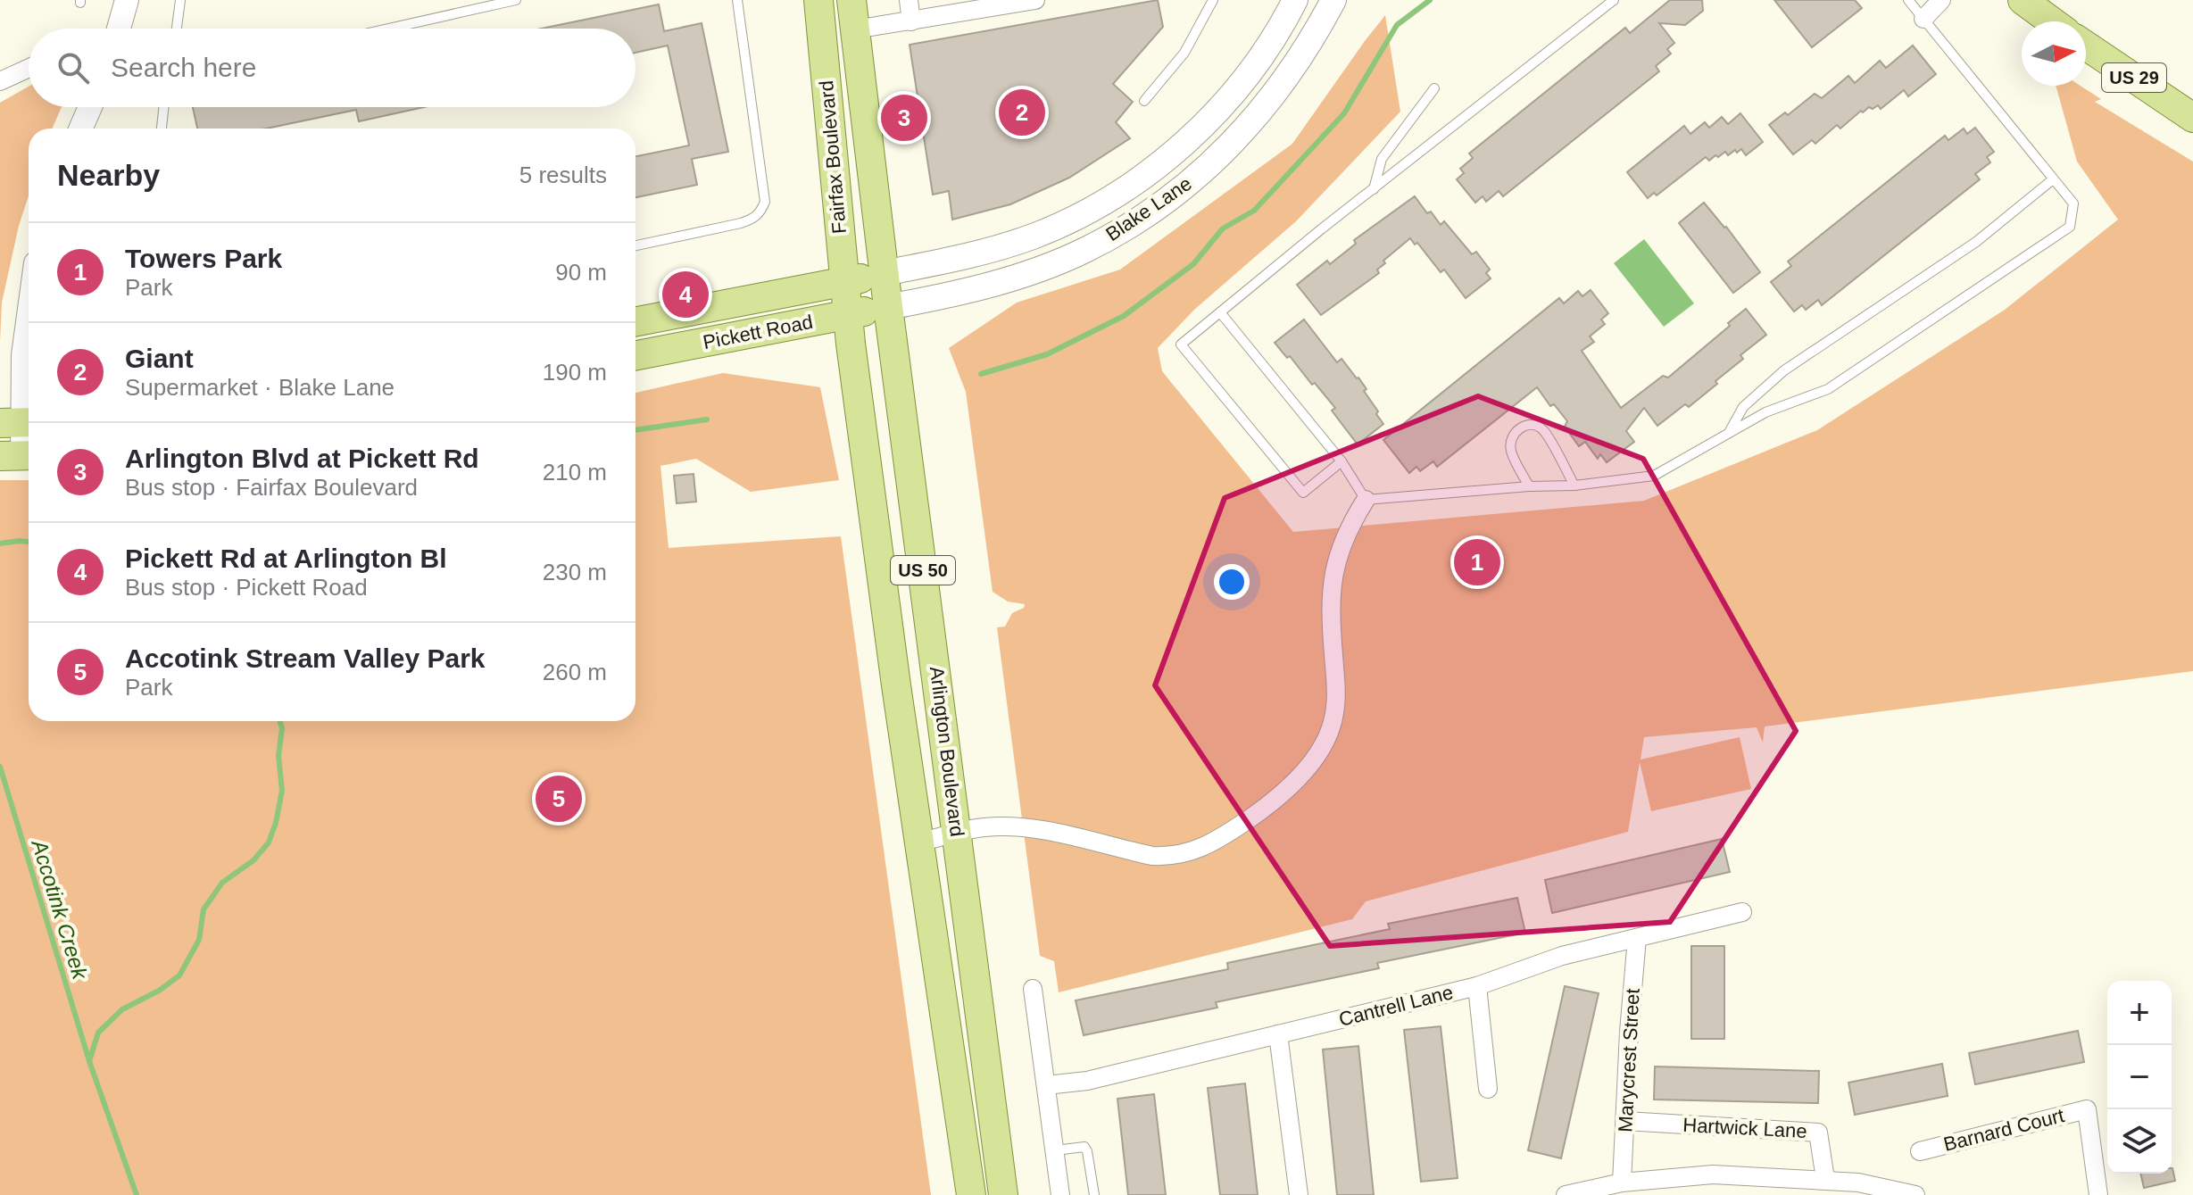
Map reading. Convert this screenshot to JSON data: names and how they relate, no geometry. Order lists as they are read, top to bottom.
{
  "streets": {
    "main road": [
      "US 29",
      "Fairfax Boulevard",
      "Blake Lane",
      "Pickett Road",
      "US 50",
      "Arlington Boulevard"
    ],
    "street": [
      "Cantrell Lane",
      "Marycrest Street",
      "Hartwick Lane",
      "Barnard Court"
    ]
  },
  "crossings": [
    ["Fairfax Boulevard", "Blake Lane"],
    ["Fairfax Boulevard", "Pickett Road"],
    ["Fairfax Boulevard", "Arlington Boulevard"],
    ["Blake Lane", "Pickett Road"],
    ["Blake Lane", "Arlington Boulevard"],
    ["Pickett Road", "Arlington Boulevard"],
    ["Cantrell Lane", "Marycrest Street"],
    ["Marycrest Street", "Hartwick Lane"]
  ],
  "water": ["Accotink Creek"],
  "north": "right",
  "page": {
    "search": "Search here",
    "pins": [
      "2",
      "3",
      "4",
      "1",
      "5"
    ],
    "heading": ["Nearby", "5 results"],
    "list": [
      {
        "mark": "1",
        "name": "Towers Park",
        "note": "Park",
        "value": "90 m"
      },
      {
        "mark": "2",
        "name": "Giant",
        "note": "Supermarket · Blake Lane",
        "value": "190 m"
      },
      {
        "mark": "3",
        "name": "Arlington Blvd at Pickett Rd",
        "note": "Bus stop · Fairfax Boulevard",
        "value": "210 m"
      },
      {
        "mark": "4",
        "name": "Pickett Rd at Arlington Bl",
        "note": "Bus stop · Pickett Road",
        "value": "230 m"
      },
      {
        "mark": "5",
        "name": "Accotink Stream Valley Park",
        "note": "Park",
        "value": "260 m"
      }
    ],
    "map_buttons": ["+", "−"]
  }
}
